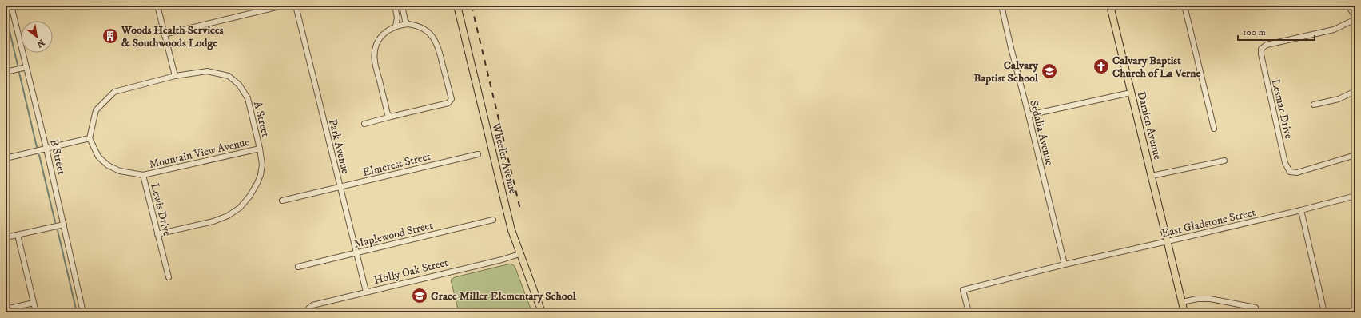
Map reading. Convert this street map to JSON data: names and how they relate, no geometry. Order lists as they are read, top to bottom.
{
  "streets": {
    "main road": ["Damien Avenue", "Wheeler Avenue"],
    "street": [
      "Lesmar Drive",
      "A Street",
      "Sedalia Avenue",
      "Park Avenue",
      "Mountain View Avenue",
      "B Street",
      "Elmcrest Street",
      "Lewis Drive",
      "East Gladstone Street",
      "Maplewood Street",
      "Holly Oak Street"
    ]
  },
  "crossings": [
    ["A Street", "Mountain View Avenue"],
    ["A Street", "Lewis Drive"],
    ["Damien Avenue", "East Gladstone Street"],
    ["Sedalia Avenue", "East Gladstone Street"],
    ["Park Avenue", "Elmcrest Street"],
    ["Park Avenue", "Maplewood Street"],
    ["Park Avenue", "Holly Oak Street"],
    ["Mountain View Avenue", "Lewis Drive"],
    ["Wheeler Avenue", "Holly Oak Street"]
  ],
  "places": {
    "building": ["Woods Health Services & Southwoods Lodge"],
    "church": ["Calvary Baptist Church of La Verne"],
    "school or university": ["Calvary Baptist School", "Grace Miller Elementary School"]
  },
  "scale_bar": "100 m",
  "north": "bottom right"
}
